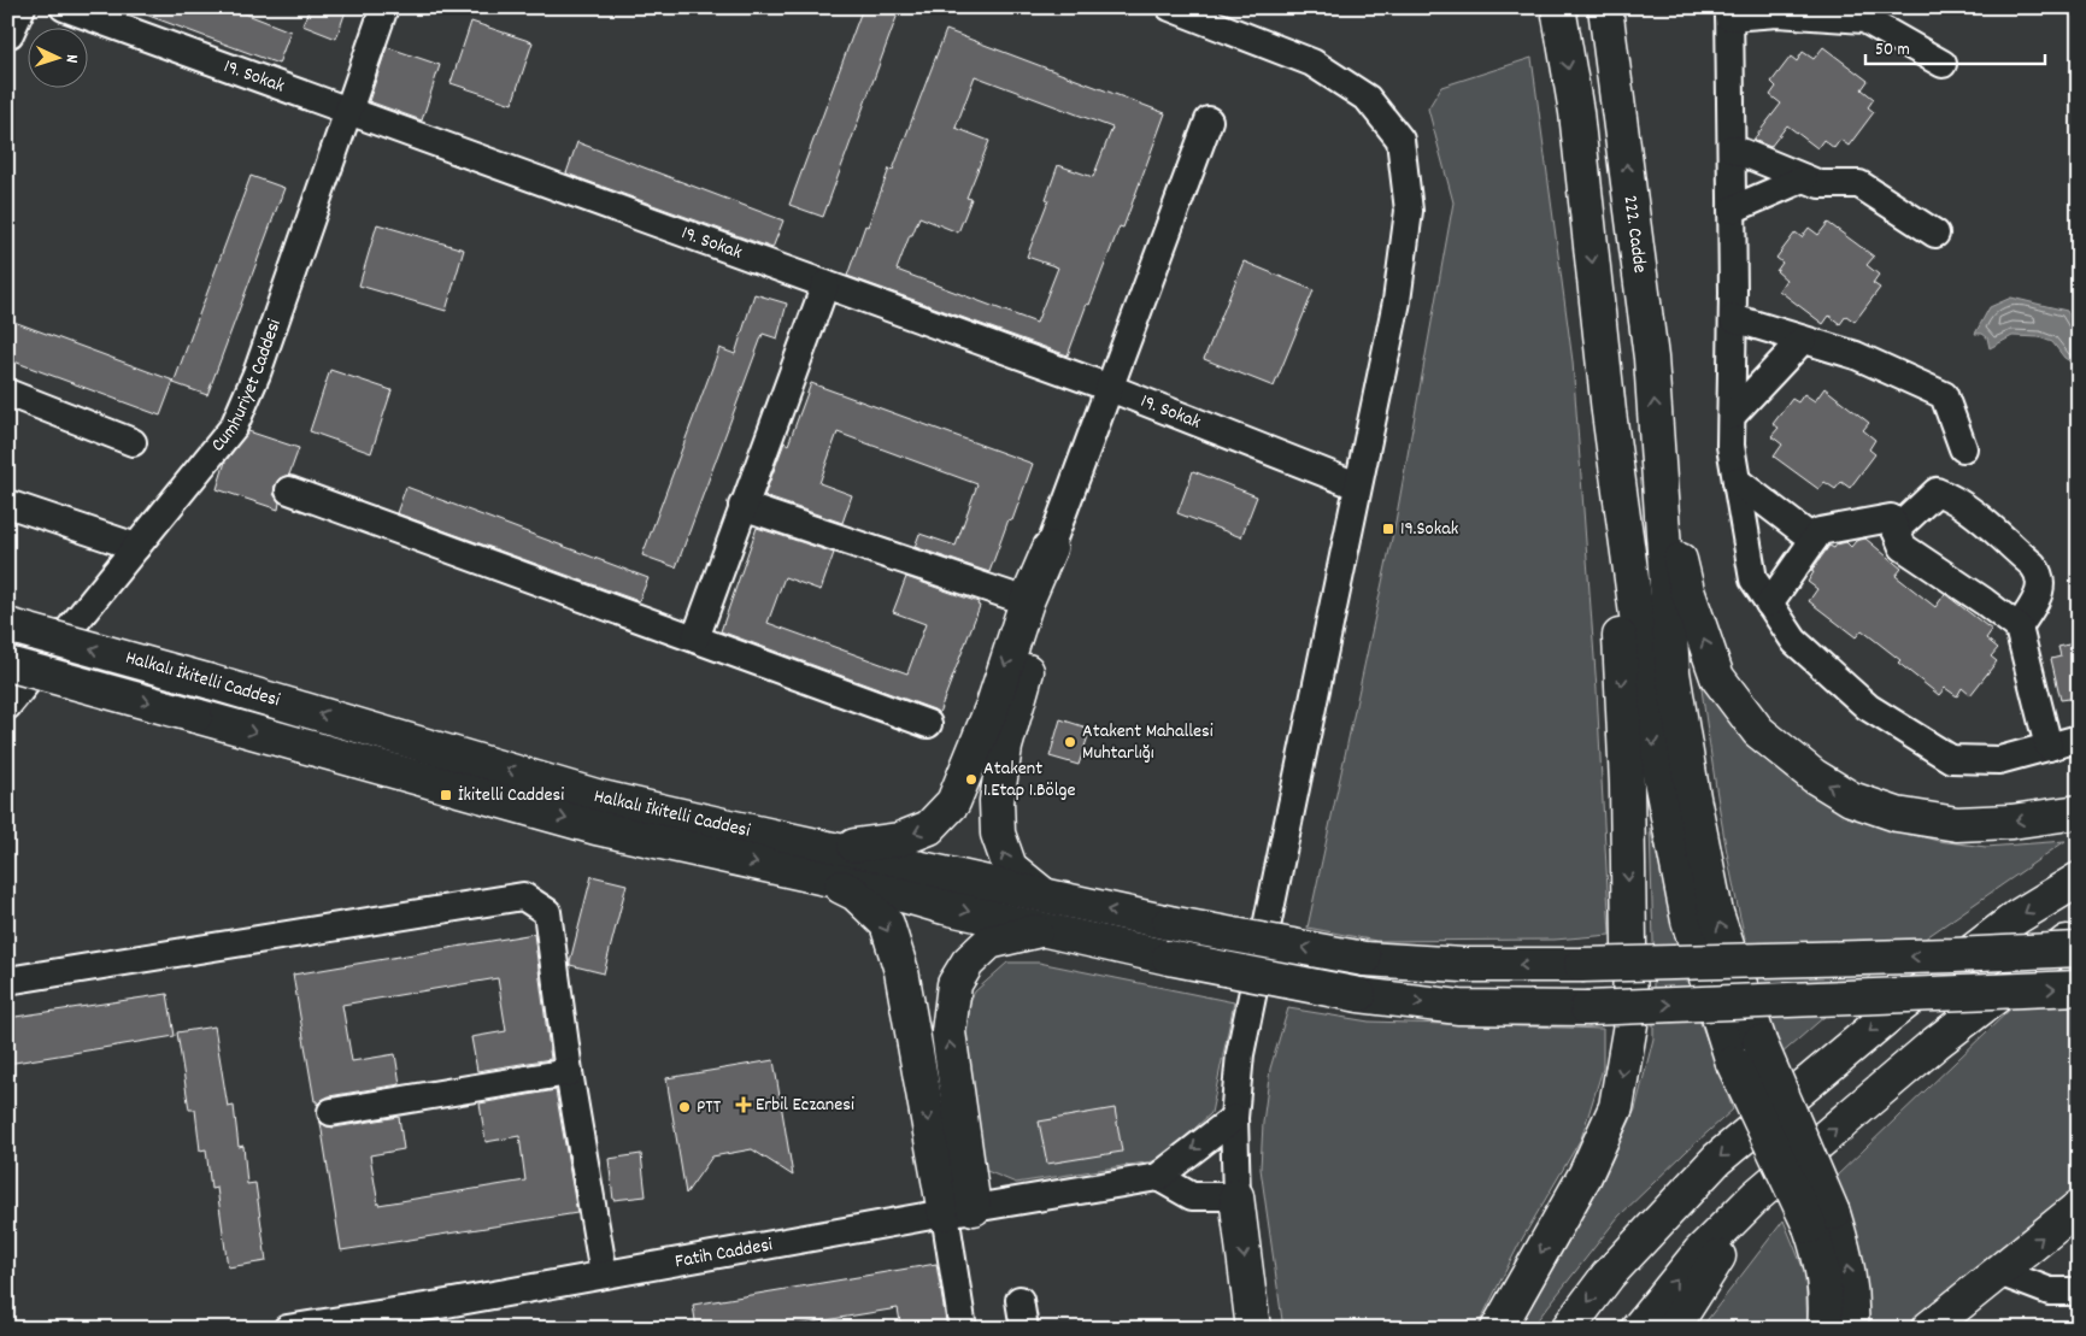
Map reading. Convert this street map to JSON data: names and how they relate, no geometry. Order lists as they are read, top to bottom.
{
  "streets": {
    "main road": ["222. Cadde", "Halkalı İkitelli Caddesi"],
    "street": ["19. Sokak", "Cumhuriyet Caddesi", "Fatih Caddesi"]
  },
  "crossings": [
    ["19. Sokak", "Cumhuriyet Caddesi"]
  ],
  "places": {
    "transit": ["19.Sokak", "İkitelli Caddesi"],
    "other": ["Atakent Mahallesi Muhtarlığı", "Atakent 1.Etap 1.Bölge", "PTT"],
    "health": ["Erbil Eczanesi"]
  },
  "scale_bar": "50 m",
  "north": "right"
}
